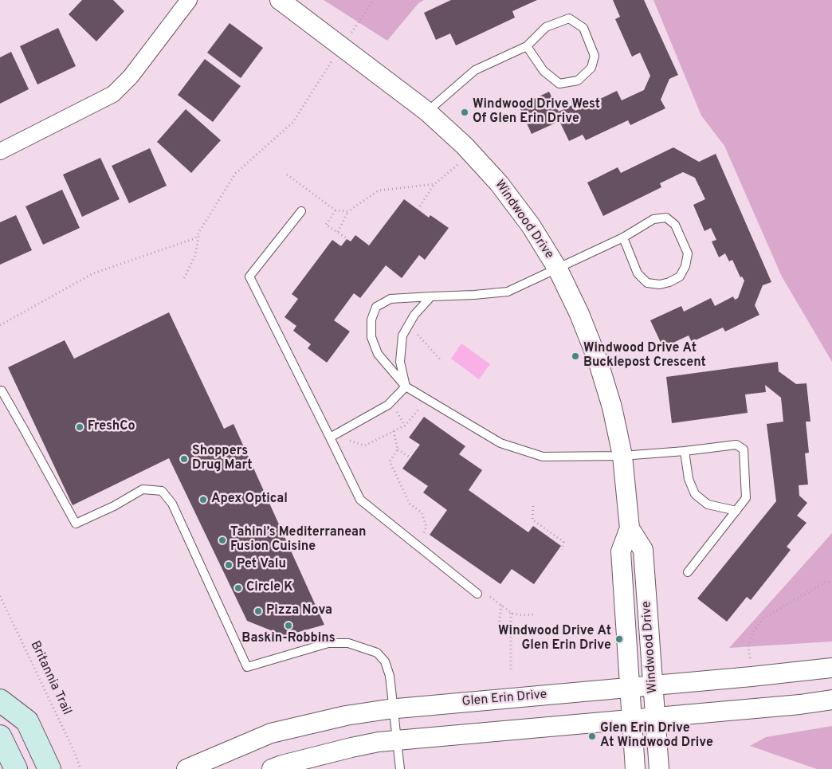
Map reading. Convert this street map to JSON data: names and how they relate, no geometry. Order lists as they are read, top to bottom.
{
  "streets": {
    "street": ["Windwood Drive", "Glen Erin Drive"],
    "path": ["Britannia Trail"]
  },
  "crossings": [
    ["Windwood Drive", "Glen Erin Drive"]
  ],
  "places": [
    "Windwood Drive West Of Glen Erin Drive",
    "Windwood Drive At Bucklepost Crescent",
    "FreshCo",
    "Shoppers Drug Mart",
    "Apex Optical",
    "Tahini’s Mediterranean Fusion Cuisine",
    "Pet Valu",
    "Circle K",
    "Pizza Nova",
    "Baskin-Robbins",
    "Windwood Drive At Glen Erin Drive",
    "Glen Erin Drive At Windwood Drive"
  ]
}
